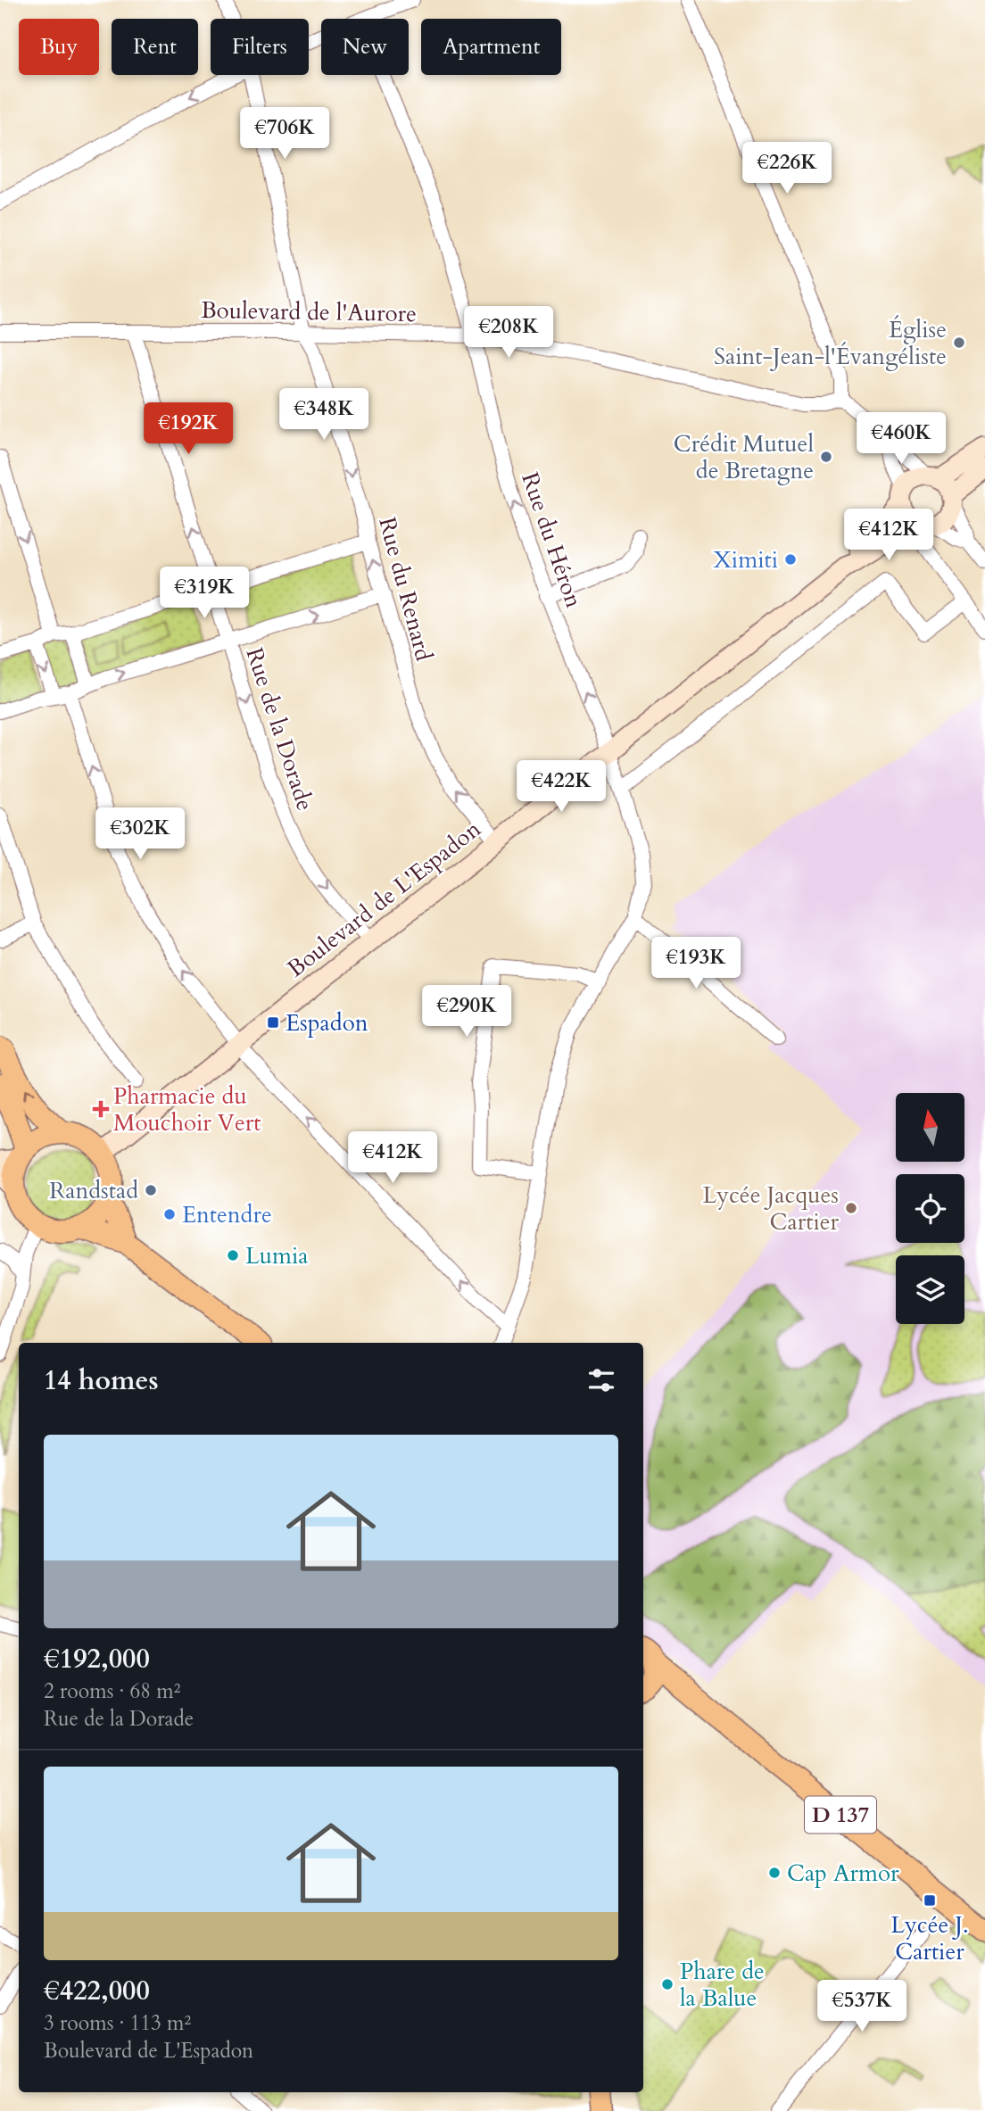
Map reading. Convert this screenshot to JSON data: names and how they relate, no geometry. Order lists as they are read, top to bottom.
{
  "streets": {
    "main road": ["D 137"],
    "street": [
      "Boulevard de l'Aurore",
      "Rue du Héron",
      "Rue du Renard",
      "Rue de la Dorade",
      "Boulevard de L'Espadon"
    ]
  },
  "crossings": [
    ["Boulevard de l'Aurore", "Rue du Héron"],
    ["Boulevard de l'Aurore", "Rue du Renard"],
    ["Boulevard de l'Aurore", "Rue de la Dorade"],
    ["Rue du Héron", "Boulevard de L'Espadon"],
    ["Rue du Renard", "Boulevard de L'Espadon"],
    ["Rue de la Dorade", "Boulevard de L'Espadon"]
  ],
  "places": {
    "other": [
      "Église Saint-Jean-l'Évangéliste",
      "Crédit Mutuel de Bretagne",
      "Ximiti",
      "Randstad",
      "Lycée Jacques Cartier",
      "Entendre",
      "Lumia",
      "Cap Armor",
      "Phare de la Balue"
    ],
    "transit": ["Espadon", "Lycée J. Cartier"],
    "health": ["Pharmacie du Mouchoir Vert"]
  },
  "north": "top",
  "page": {
    "chip": [
      "Buy",
      "Rent",
      "Filters",
      "New",
      "Apartment"
    ],
    "price": [
      "€706K",
      "€226K",
      "€208K",
      "€348K",
      "€192K",
      "€460K",
      "€412K",
      "€319K",
      "€422K",
      "€302K",
      "€193K",
      "€290K",
      "€412K",
      "€537K"
    ],
    "heading": "14 homes",
    "list": [
      {
        "name": "€192,000",
        "note": "2 rooms · 68 m² · Rue de la Dorade"
      },
      {
        "name": "€422,000",
        "note": "3 rooms · 113 m² · Boulevard de L'Espadon"
      }
    ]
  }
}
